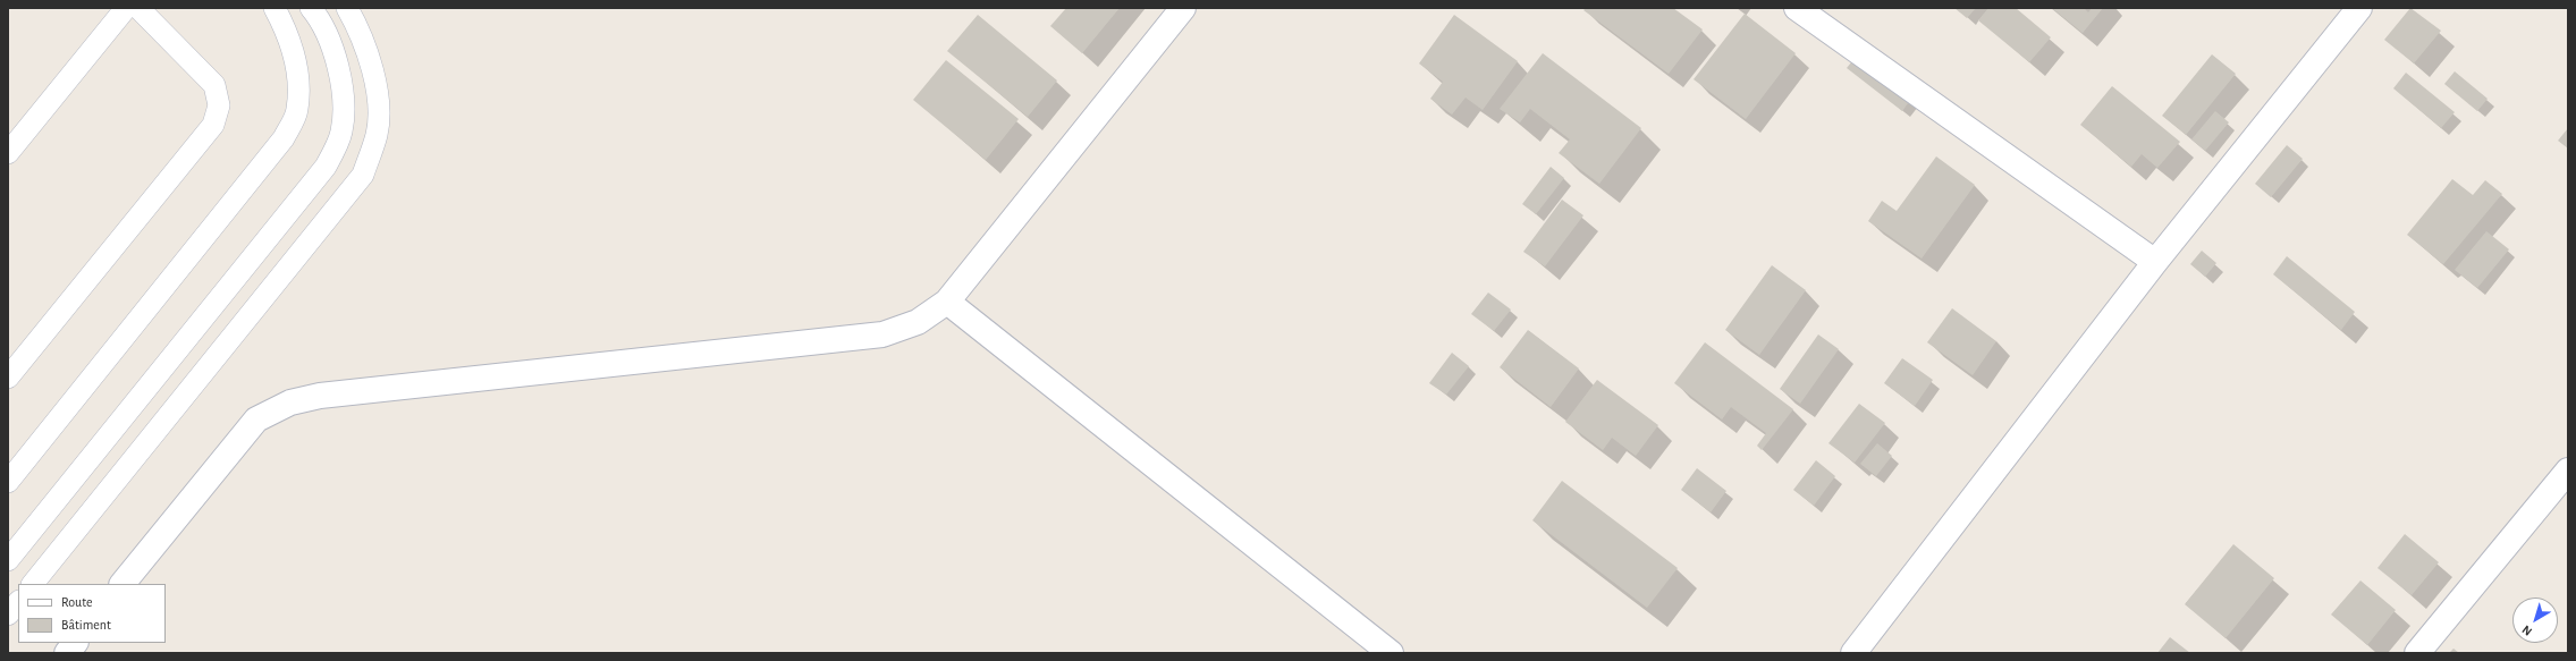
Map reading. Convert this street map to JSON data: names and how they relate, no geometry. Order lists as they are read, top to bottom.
{
  "legend": ["Route", "Bâtiment"],
  "north": "bottom left"
}
